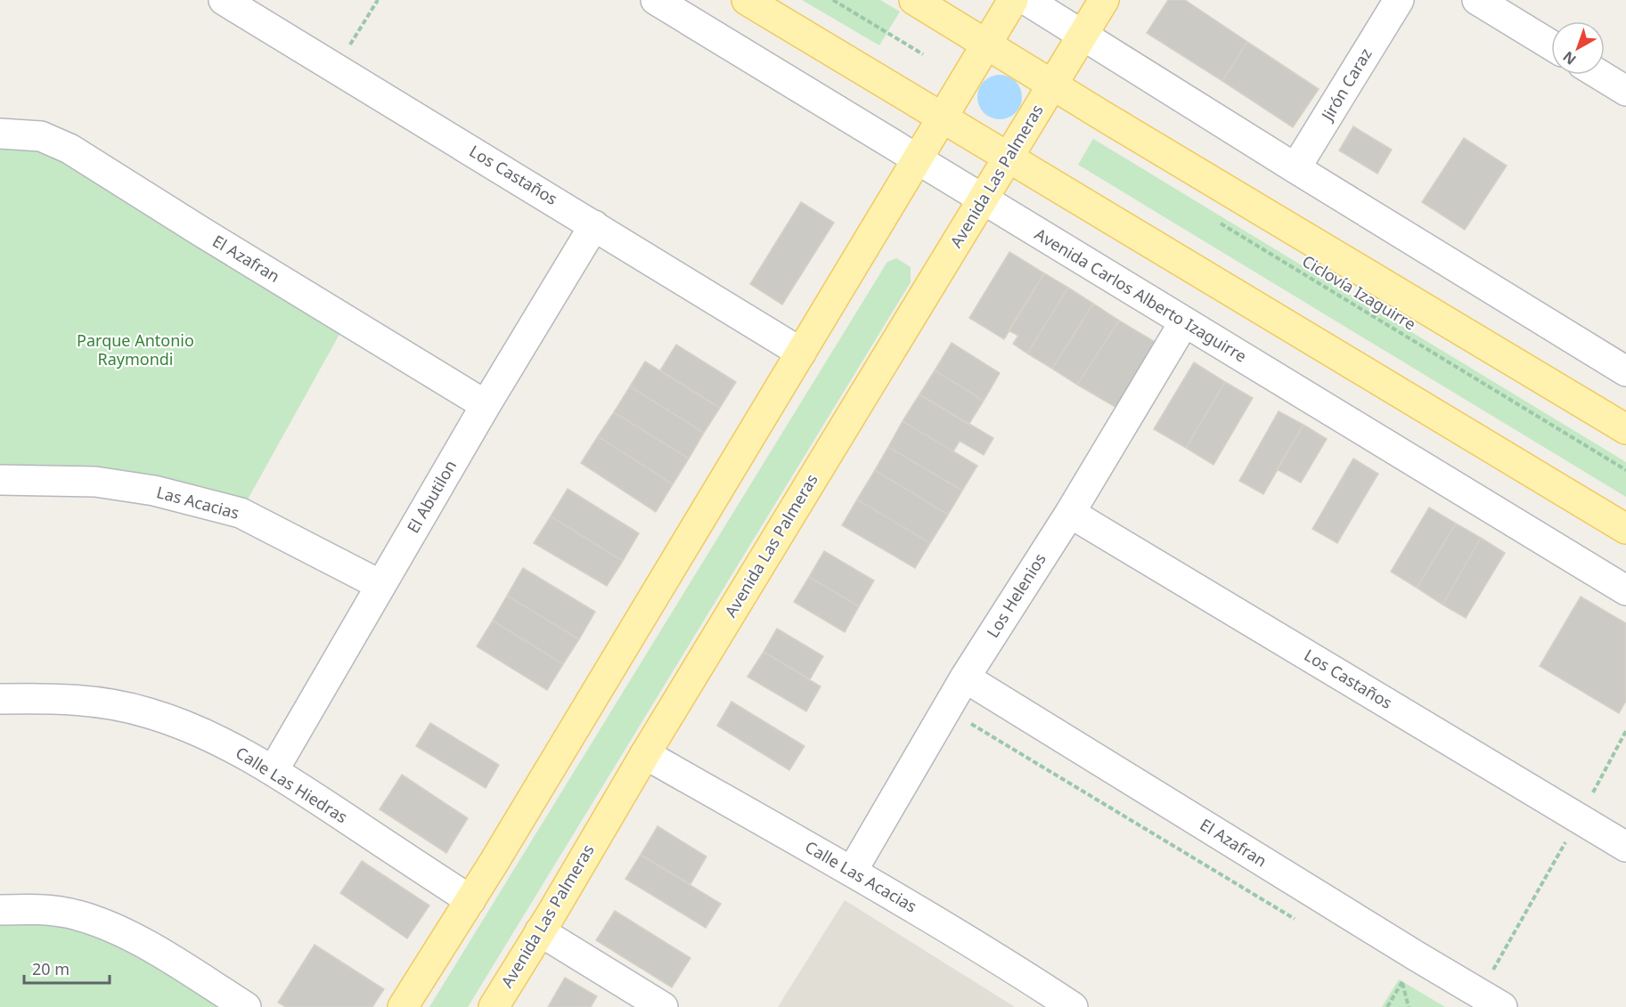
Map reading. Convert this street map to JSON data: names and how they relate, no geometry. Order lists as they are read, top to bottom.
{
  "streets": {
    "main road": ["Avenida Las Palmeras"],
    "street": [
      "Jirón Caraz",
      "Los Castaños",
      "El Azafran",
      "Avenida Carlos Alberto Izaguirre",
      "El Abutilon",
      "Las Acacias",
      "Los Helenios",
      "Calle Las Hiedras",
      "Calle Las Acacias"
    ],
    "path": ["Ciclovía Izaguirre"]
  },
  "crossings": [
    ["Los Castaños", "El Abutilon"],
    ["Los Castaños", "Los Helenios"],
    ["Avenida Las Palmeras", "Avenida Carlos Alberto Izaguirre"],
    ["Avenida Las Palmeras", "Calle Las Acacias"],
    ["El Azafran", "El Abutilon"],
    ["El Azafran", "Los Helenios"],
    ["Avenida Carlos Alberto Izaguirre", "Los Helenios"],
    ["El Abutilon", "Las Acacias"],
    ["El Abutilon", "Calle Las Hiedras"],
    ["Los Helenios", "Calle Las Acacias"]
  ],
  "parks": ["Parque Antonio Raymondi"],
  "scale_bar": "20 m",
  "north": "bottom left"
}
